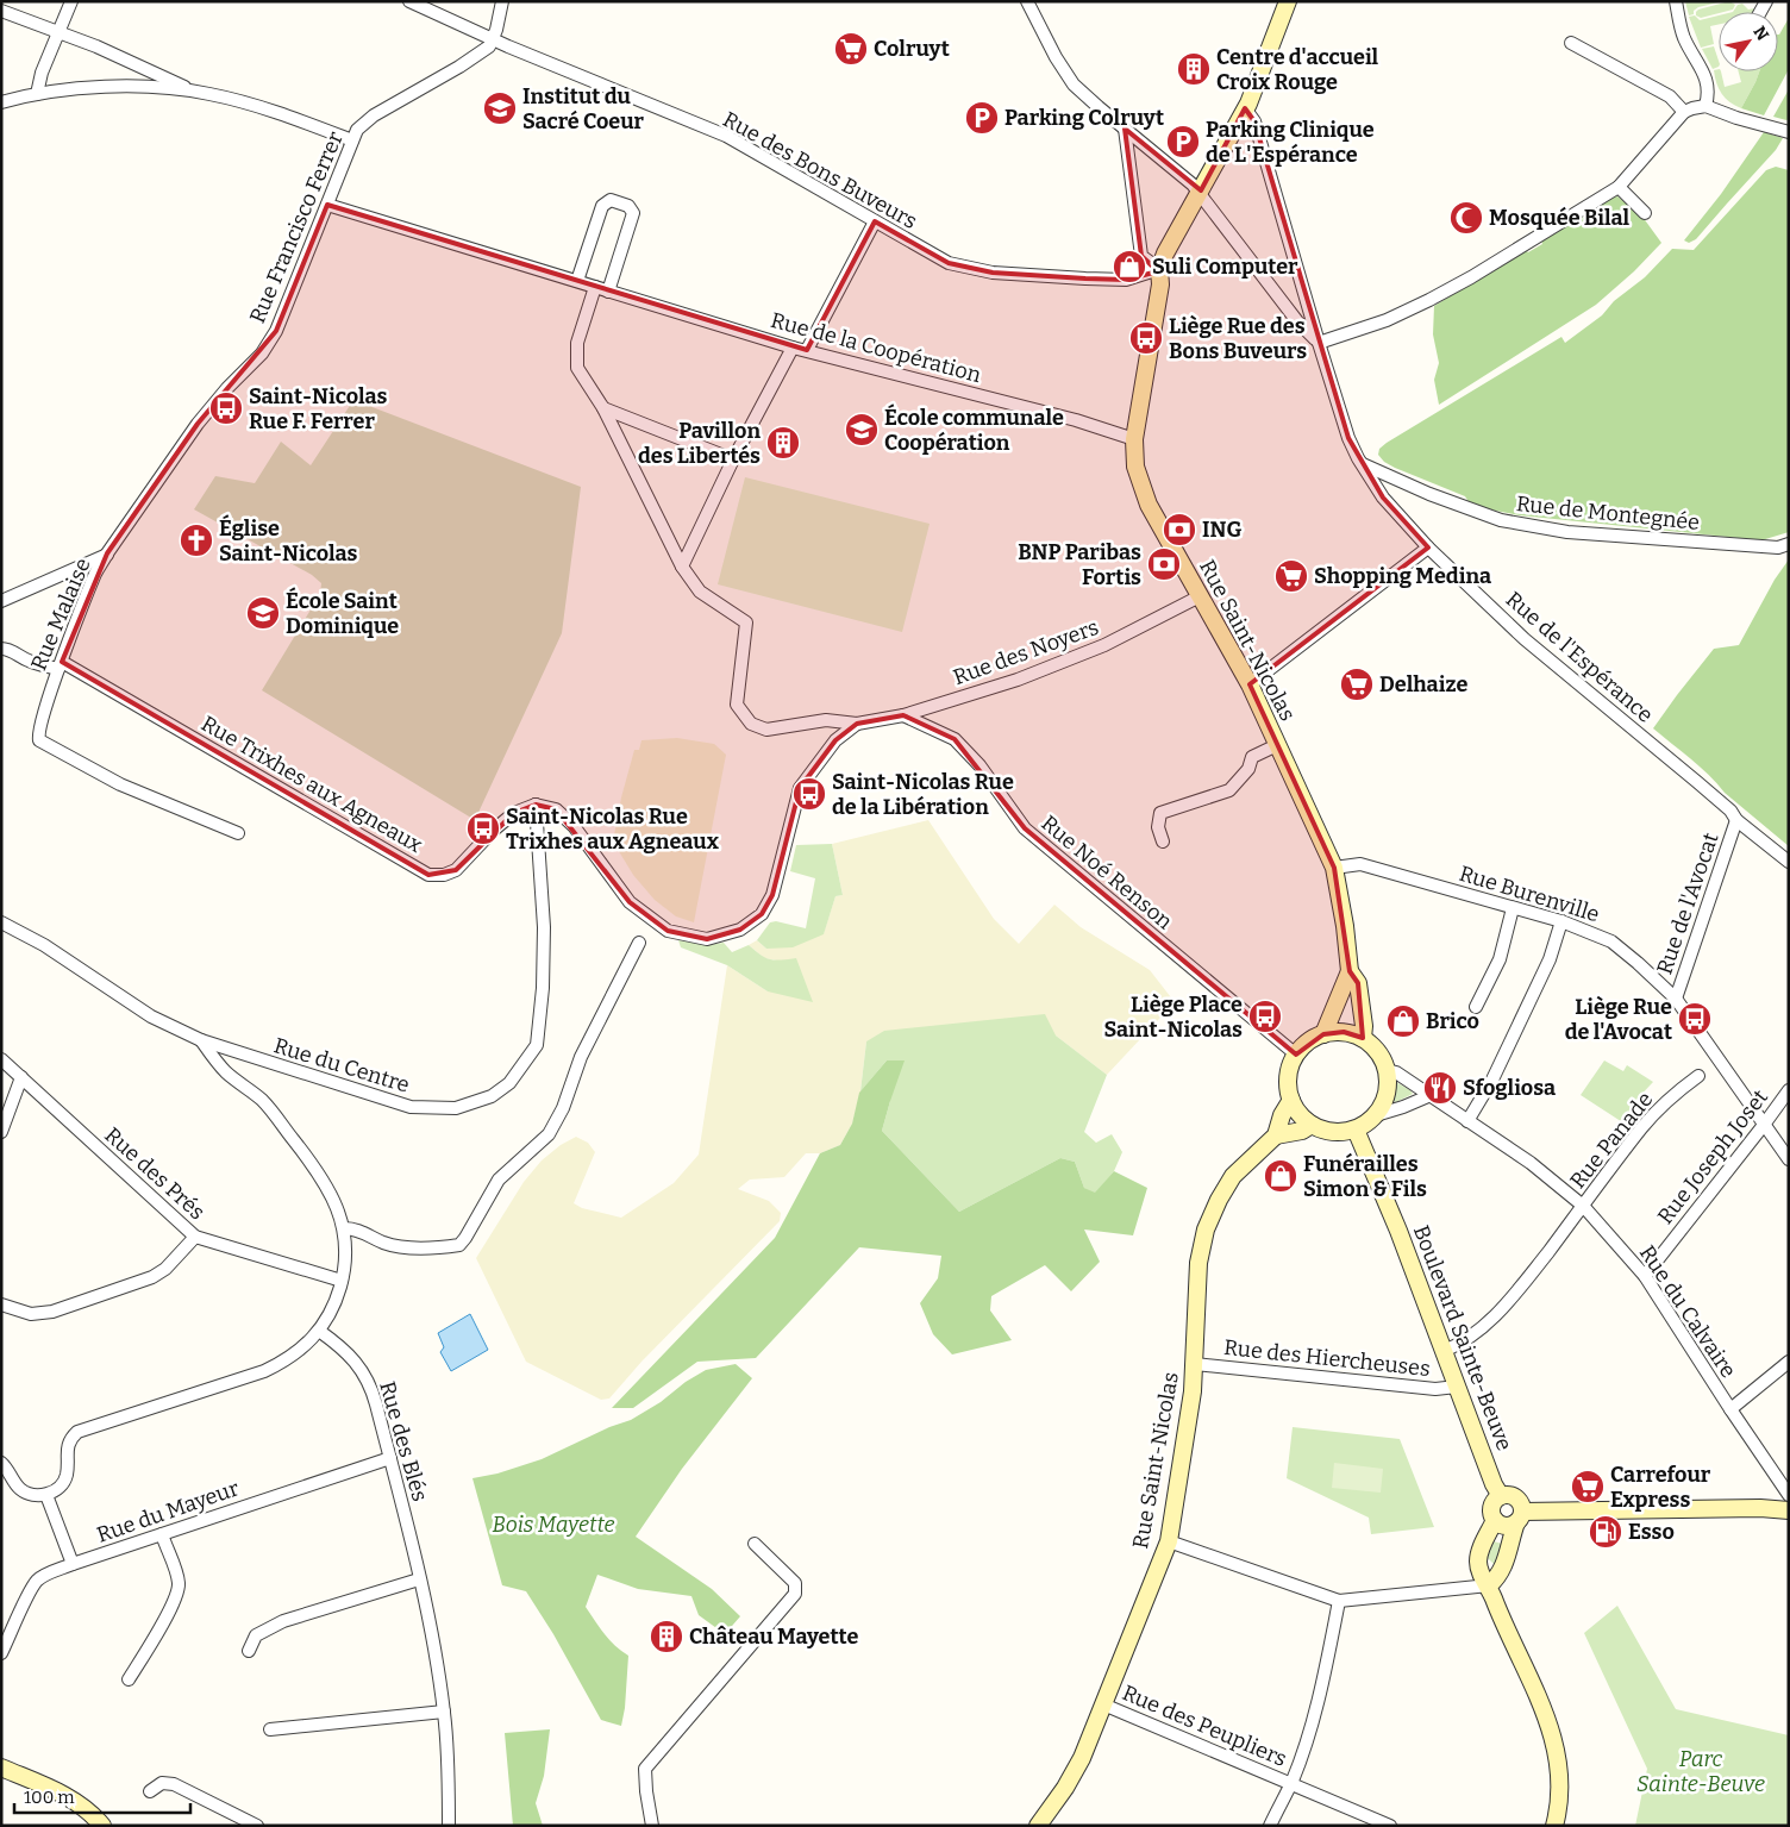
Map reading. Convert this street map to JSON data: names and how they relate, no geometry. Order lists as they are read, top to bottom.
{
  "streets": {
    "street": [
      "Rue des Bons Buveurs",
      "Rue Francisco Ferrer",
      "Rue de la Coopération",
      "Rue de Montegnée",
      "Rue Malaise",
      "Rue Saint-Nicolas",
      "Rue des Noyers",
      "Rue de l'Espérance",
      "Rue Trixhes aux Agneaux",
      "Rue Noé Renson",
      "Rue Burenville",
      "Rue de l'Avocat",
      "Rue du Centre",
      "Rue Panade",
      "Rue Joseph Joset",
      "Rue des Prés",
      "Rue du Calvaire",
      "Boulevard Sainte-Beuve",
      "Rue des Hiercheuses",
      "Rue des Blés",
      "Rue du Mayeur",
      "Rue des Peupliers"
    ]
  },
  "crossings": [
    ["Rue des Bons Buveurs", "Rue Francisco Ferrer"],
    ["Rue des Bons Buveurs", "Rue Saint-Nicolas"],
    ["Rue Francisco Ferrer", "Rue de la Coopération"],
    ["Rue Francisco Ferrer", "Rue Malaise"],
    ["Rue de la Coopération", "Rue Saint-Nicolas"],
    ["Rue de Montegnée", "Rue de l'Espérance"],
    ["Rue Malaise", "Rue Trixhes aux Agneaux"],
    ["Rue Saint-Nicolas", "Rue des Noyers"],
    ["Rue Saint-Nicolas", "Rue de l'Espérance"],
    ["Rue Saint-Nicolas", "Rue Noé Renson"],
    ["Rue Saint-Nicolas", "Rue Burenville"],
    ["Rue Saint-Nicolas", "Rue du Calvaire"],
    ["Rue Saint-Nicolas", "Boulevard Sainte-Beuve"],
    ["Rue Saint-Nicolas", "Rue des Hiercheuses"],
    ["Rue Saint-Nicolas", "Rue des Peupliers"],
    ["Rue des Noyers", "Rue Noé Renson"],
    ["Rue de l'Espérance", "Rue de l'Avocat"],
    ["Rue Trixhes aux Agneaux", "Rue du Centre"],
    ["Rue Noé Renson", "Rue du Calvaire"],
    ["Rue Noé Renson", "Boulevard Sainte-Beuve"],
    ["Rue Burenville", "Rue de l'Avocat"],
    ["Rue Burenville", "Rue Joseph Joset"],
    ["Rue Panade", "Rue du Calvaire"],
    ["Rue Panade", "Boulevard Sainte-Beuve"],
    ["Rue Joseph Joset", "Rue du Calvaire"],
    ["Rue du Calvaire", "Boulevard Sainte-Beuve"],
    ["Boulevard Sainte-Beuve", "Rue des Hiercheuses"],
    ["Rue des Blés", "Rue du Mayeur"]
  ],
  "parks": ["Bois Mayette", "Parc Sainte-Beuve"],
  "places": {
    "supermarket": [
      "Colruyt",
      "Shopping Medina",
      "Delhaize",
      "Carrefour Express"
    ],
    "building": ["Centre d'accueil Croix Rouge", "Pavillon des Libertés", "Château Mayette"],
    "school or university": ["Institut du Sacré Coeur", "École communale Coopération", "École Saint Dominique"],
    "parking": ["Parking Colruyt", "Parking Clinique de L'Espérance"],
    "mosque": ["Mosquée Bilal"],
    "shop": ["Suli Computer", "Brico", "Funérailles Simon & Fils"],
    "bus stop": [
      "Liège Rue des Bons Buveurs",
      "Saint-Nicolas Rue F. Ferrer",
      "Saint-Nicolas Rue de la Libération",
      "Saint-Nicolas Rue Trixhes aux Agneaux",
      "Liège Place Saint-Nicolas",
      "Liège Rue de l'Avocat"
    ],
    "bank": ["ING", "BNP Paribas Fortis"],
    "church": ["Église Saint-Nicolas"],
    "restaurant": ["Sfogliosa"],
    "fuel station": ["Esso"]
  },
  "scale_bar": "100 m",
  "north": "top right"
}
